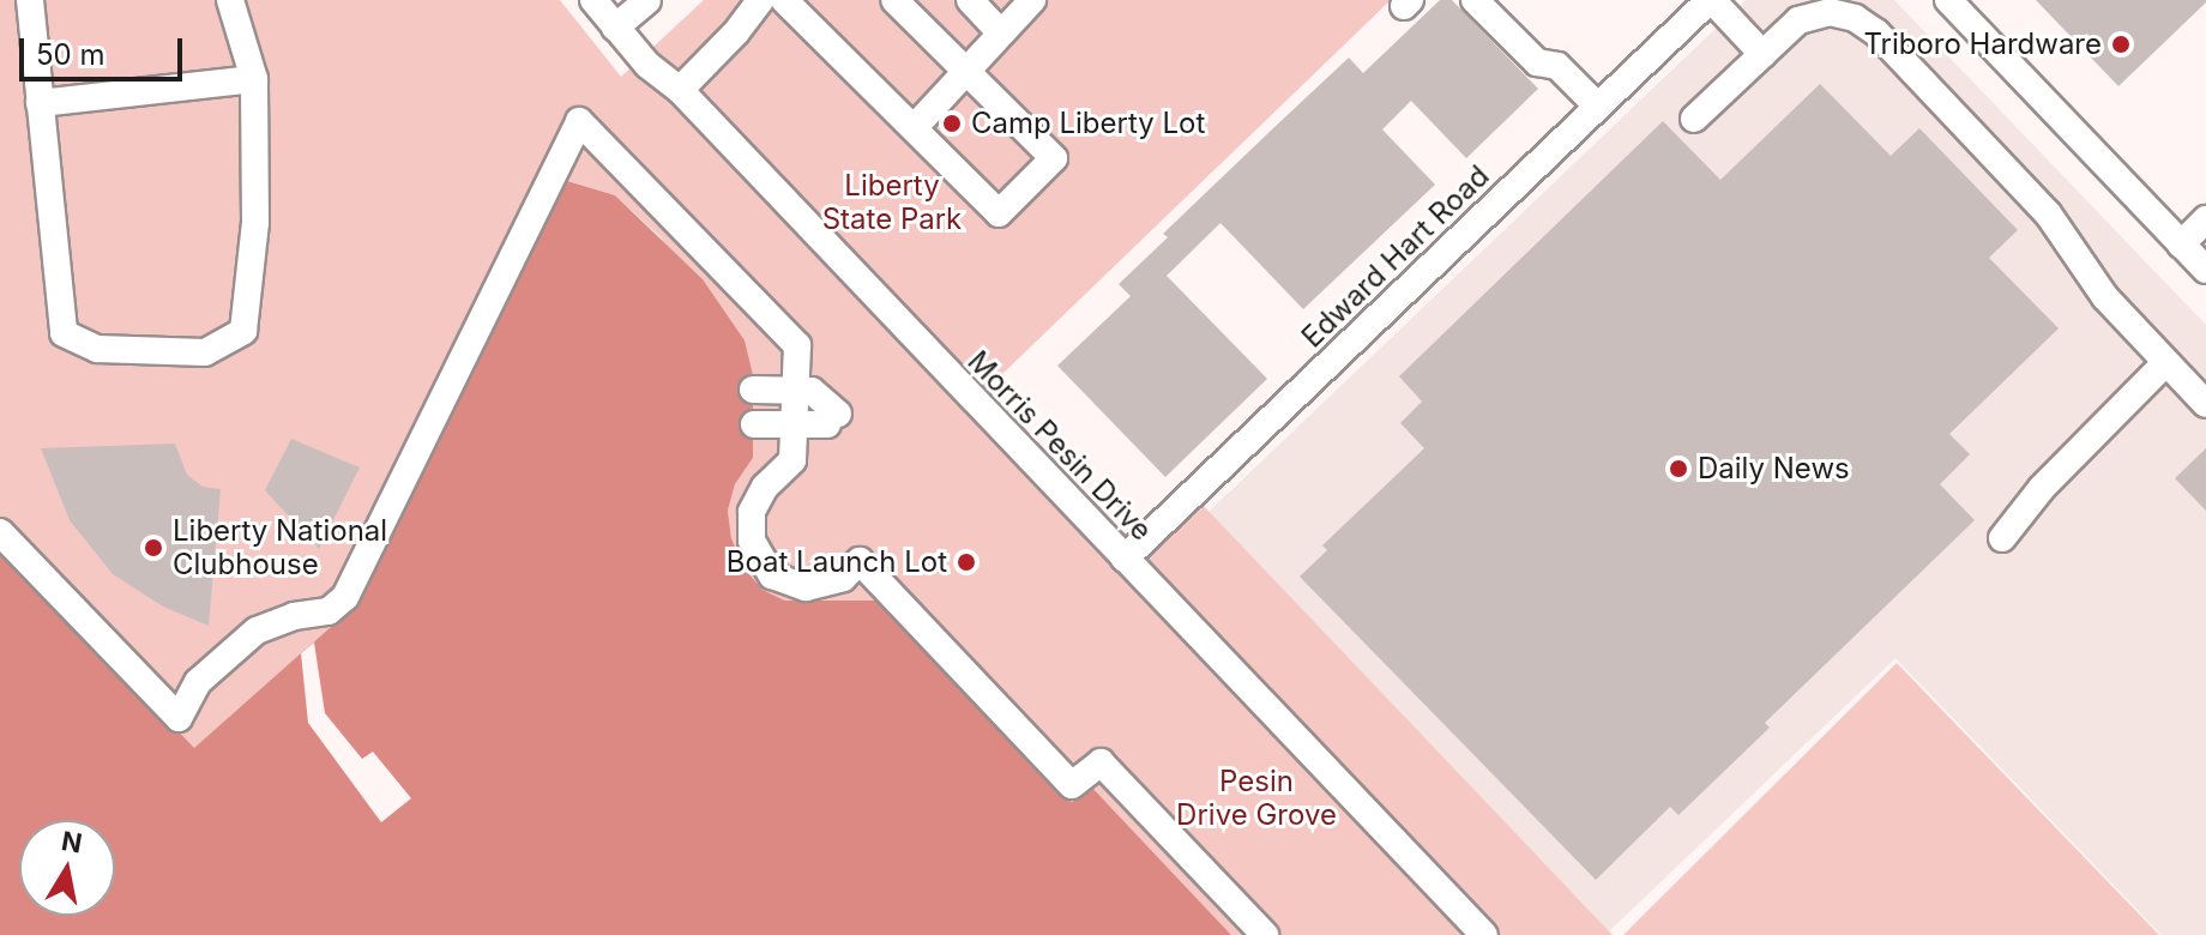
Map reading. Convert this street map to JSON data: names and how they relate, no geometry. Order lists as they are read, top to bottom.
{
  "streets": {
    "street": ["Edward Hart Road", "Morris Pesin Drive"]
  },
  "crossings": [
    ["Edward Hart Road", "Morris Pesin Drive"]
  ],
  "parks": ["Liberty State Park", "Pesin Drive Grove"],
  "places": [
    "Triboro Hardware",
    "Camp Liberty Lot",
    "Daily News",
    "Liberty National Clubhouse",
    "Boat Launch Lot"
  ],
  "scale_bar": "50 m",
  "north": "top"
}
